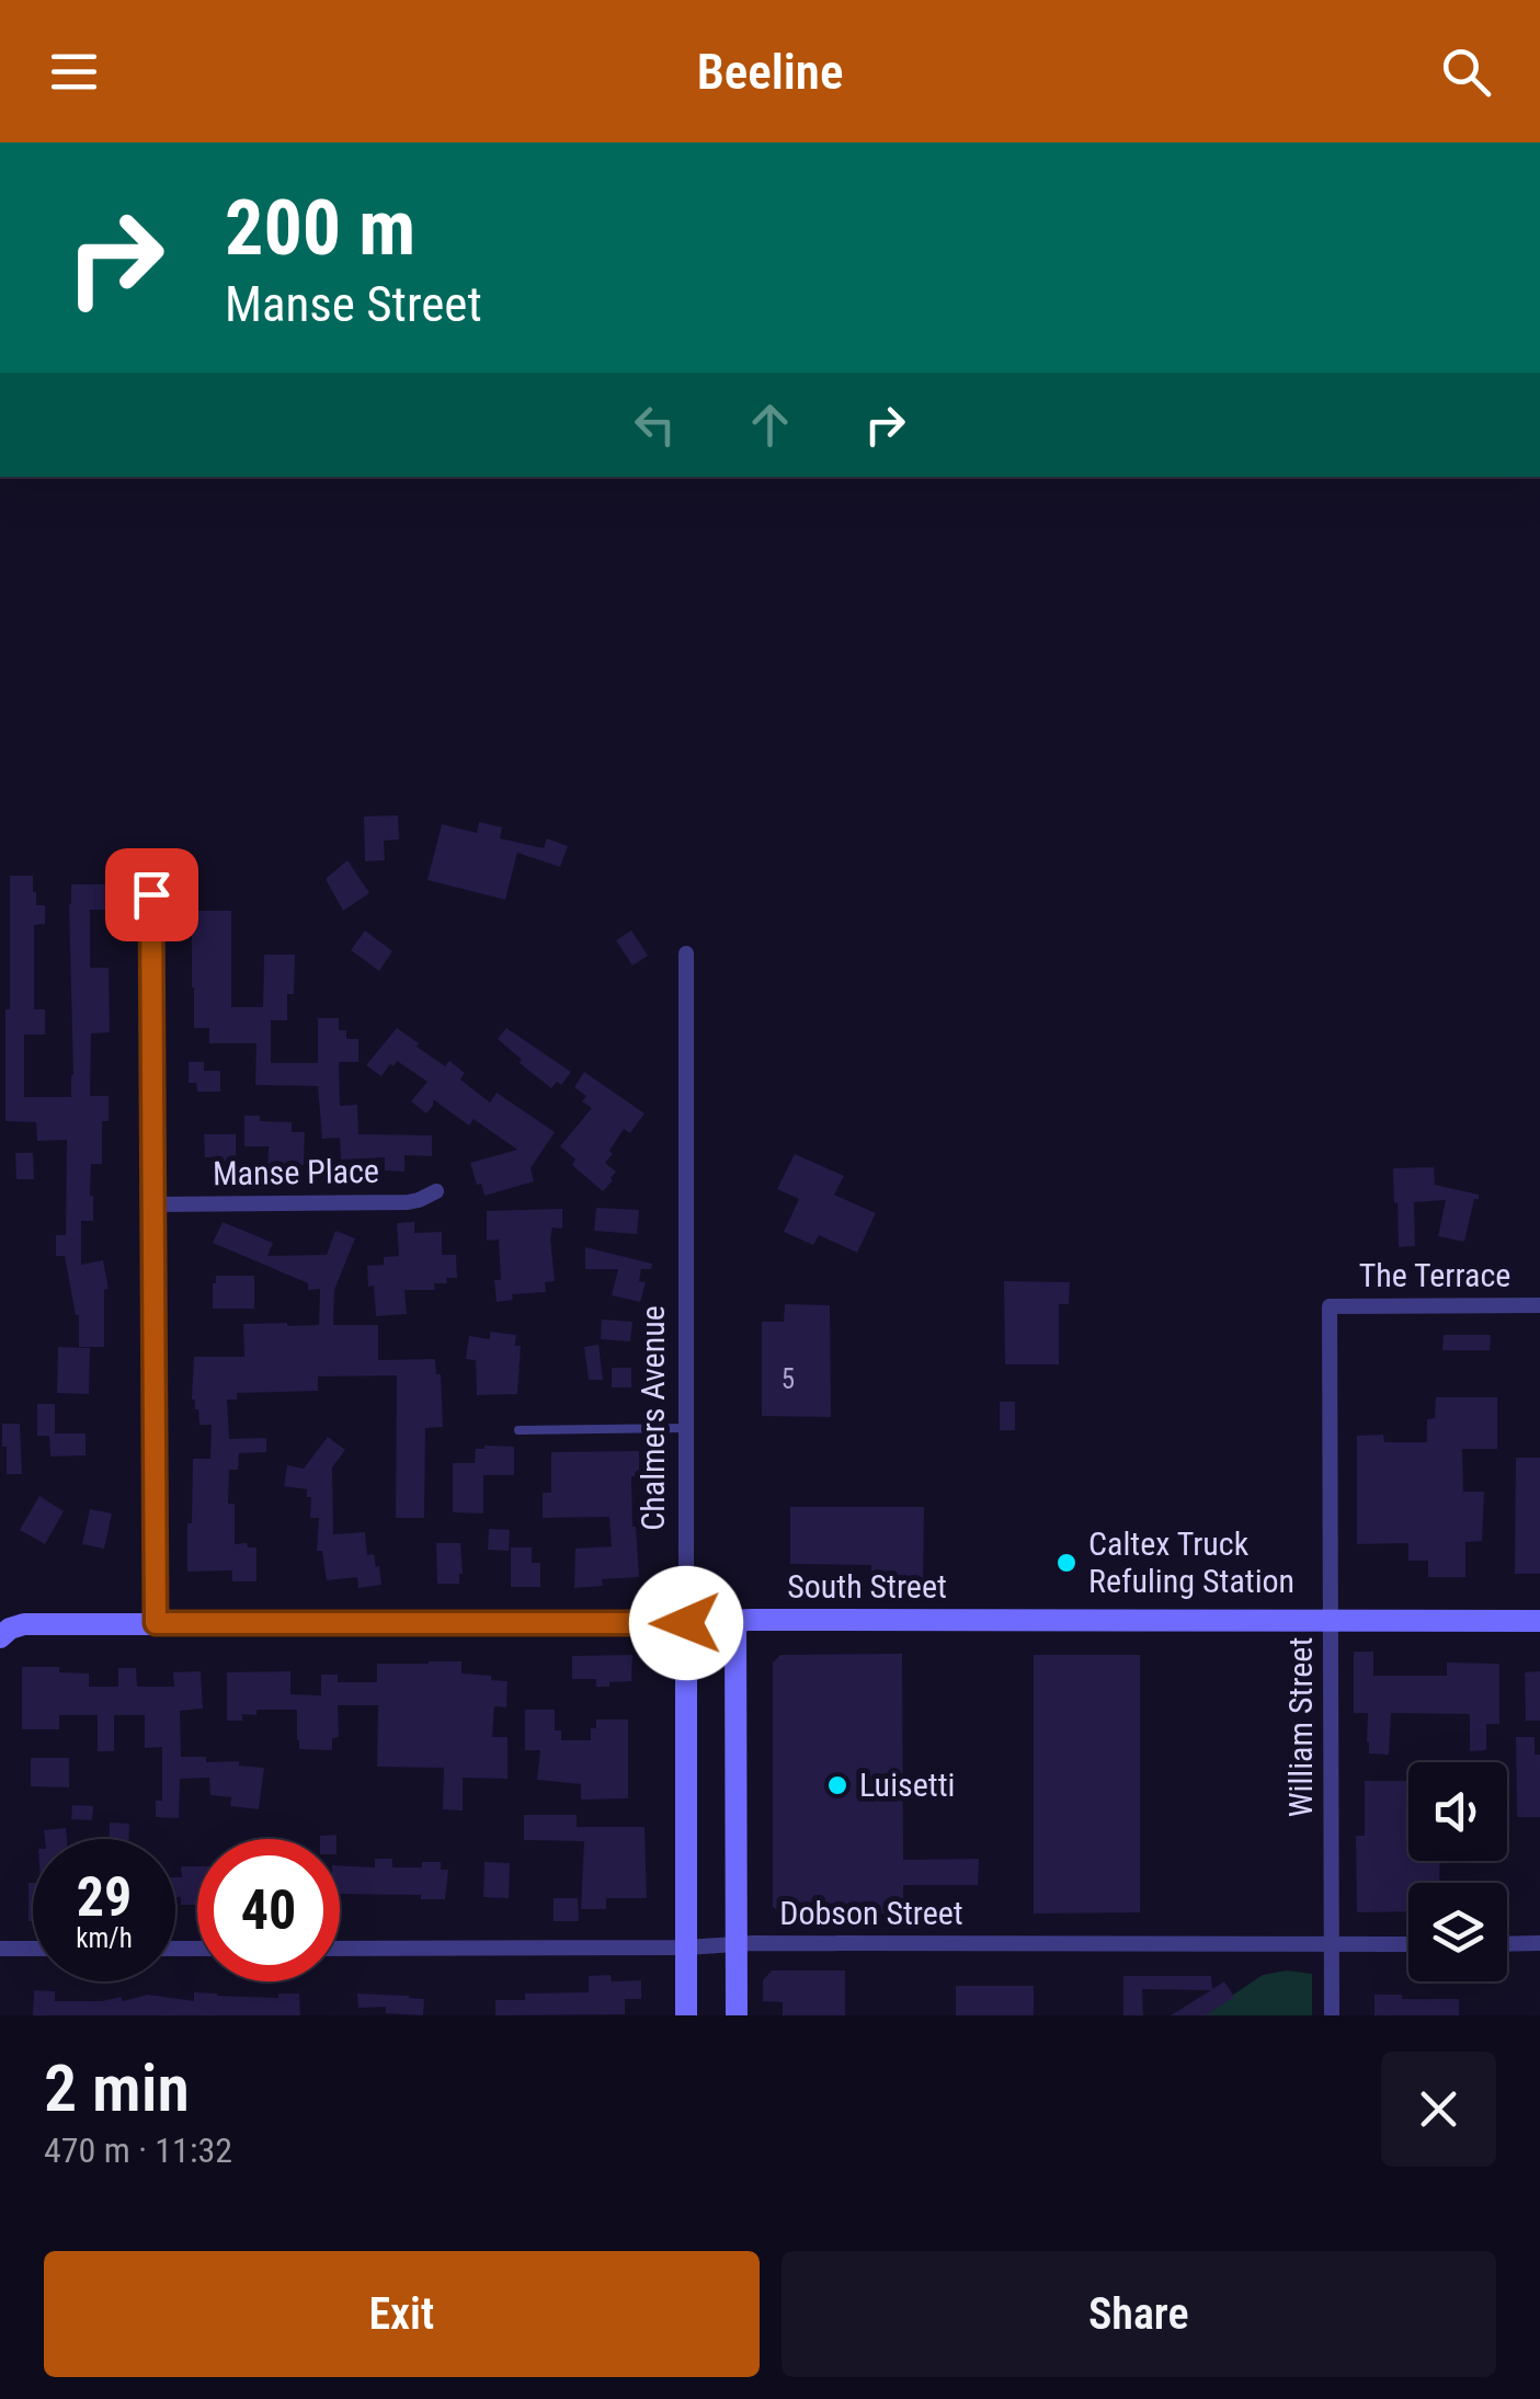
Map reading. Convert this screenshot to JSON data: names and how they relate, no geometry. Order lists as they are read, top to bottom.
{
  "streets": {
    "street": [
      "Manse Place",
      "The Terrace",
      "Chalmers Avenue",
      "South Street",
      "William Street",
      "Dobson Street"
    ]
  },
  "crossings": [
    ["The Terrace", "William Street"],
    ["Chalmers Avenue", "South Street"],
    ["Chalmers Avenue", "Dobson Street"],
    ["South Street", "William Street"],
    ["William Street", "Dobson Street"]
  ],
  "places": ["Caltex Truck Refuling Station", "Luisetti"],
  "house_numbers": ["5"],
  "page": {
    "header": "Beeline",
    "turn": ["200 m", "Manse Street"],
    "speed": "29 km/h",
    "limit": "40",
    "heading": ["2 min", "470 m · 11:32"],
    "buttons": ["Exit", "Share"]
  }
}
